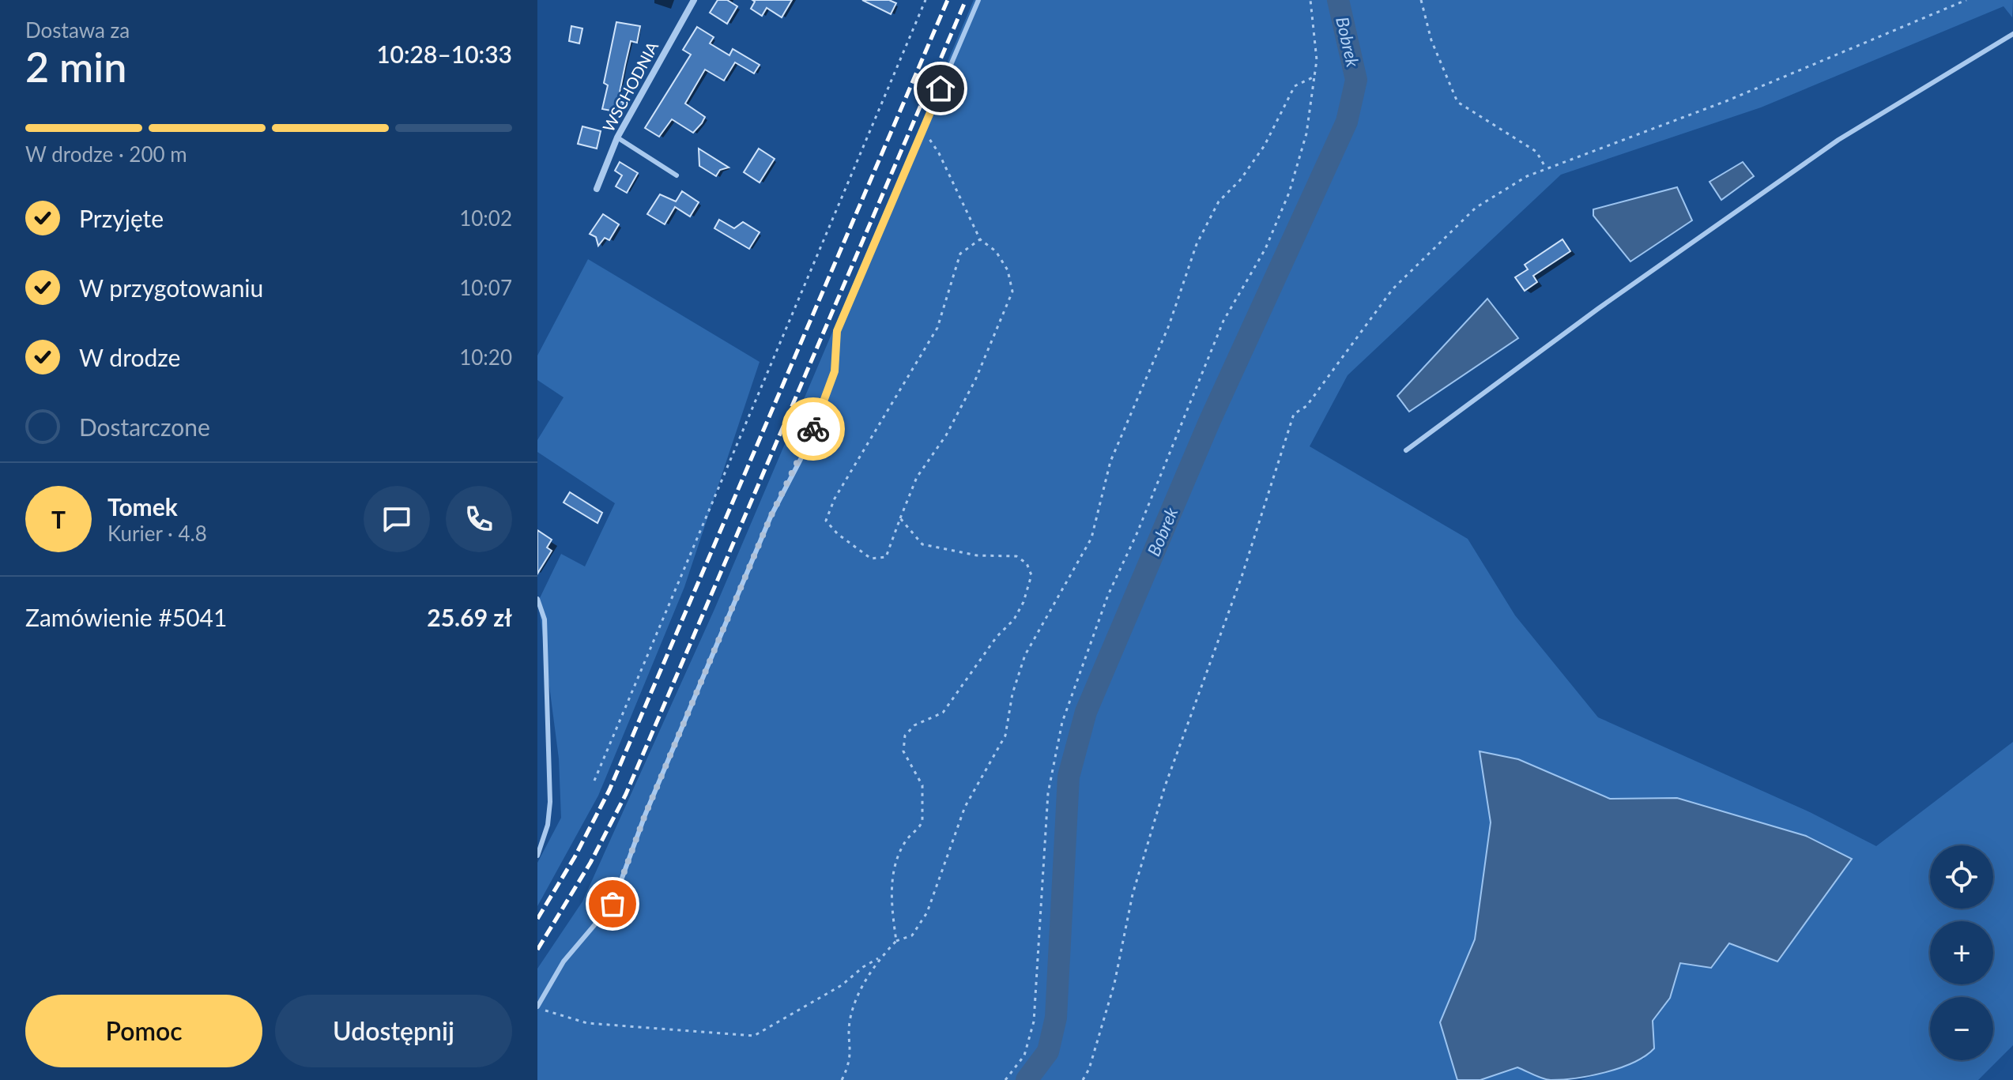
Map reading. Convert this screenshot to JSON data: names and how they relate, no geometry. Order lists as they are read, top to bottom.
{
  "streets": {
    "street": ["WSCHODNIA"]
  },
  "water": ["Bobrek"],
  "page": {
    "heading": ["2 min", "Dostawa za", "10:28–10:33"],
    "panel": [
      "Tomek",
      "Kurier · 4.8",
      "Zamówienie #5041",
      "25.69 zł"
    ],
    "bar": "W drodze · 200 m",
    "list": [
      ["Przyjęte", "10:02"],
      ["W przygotowaniu", "10:07"],
      ["W drodze", "10:20"],
      "Dostarczone"
    ],
    "round": "T",
    "map_buttons": ["+", "−"],
    "buttons": ["Pomoc", "Udostępnij"]
  }
}
